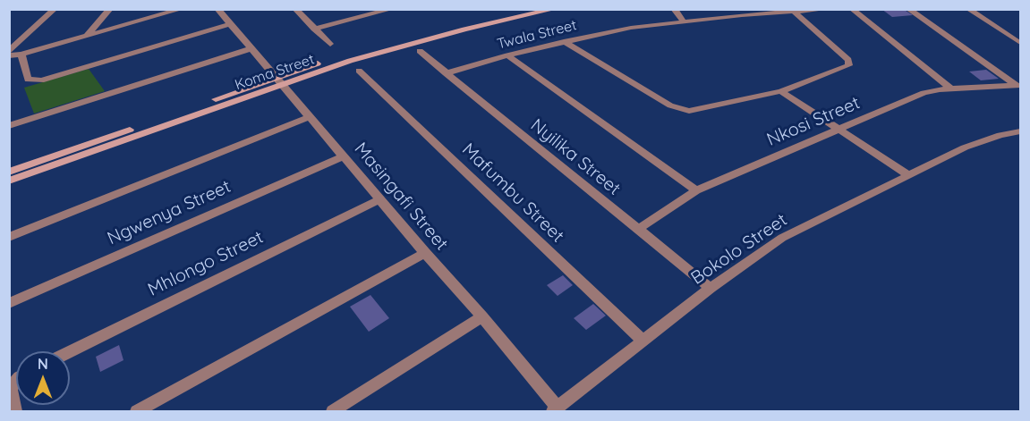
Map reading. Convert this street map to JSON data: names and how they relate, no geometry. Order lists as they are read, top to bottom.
{
  "streets": {
    "main road": ["Koma Street"],
    "street": [
      "Twala Street",
      "Nkosi Street",
      "Nyilika Street",
      "Mafumbu Street",
      "Masingafi Street",
      "Ngwenya Street",
      "Bokolo Street",
      "Mhlongo Street"
    ]
  },
  "crossings": [
    ["Twala Street", "Nyilika Street"],
    ["Koma Street", "Masingafi Street"],
    ["Nkosi Street", "Nyilika Street"],
    ["Nyilika Street", "Bokolo Street"],
    ["Mafumbu Street", "Bokolo Street"],
    ["Masingafi Street", "Ngwenya Street"],
    ["Masingafi Street", "Bokolo Street"],
    ["Masingafi Street", "Mhlongo Street"]
  ],
  "north": "top"
}
